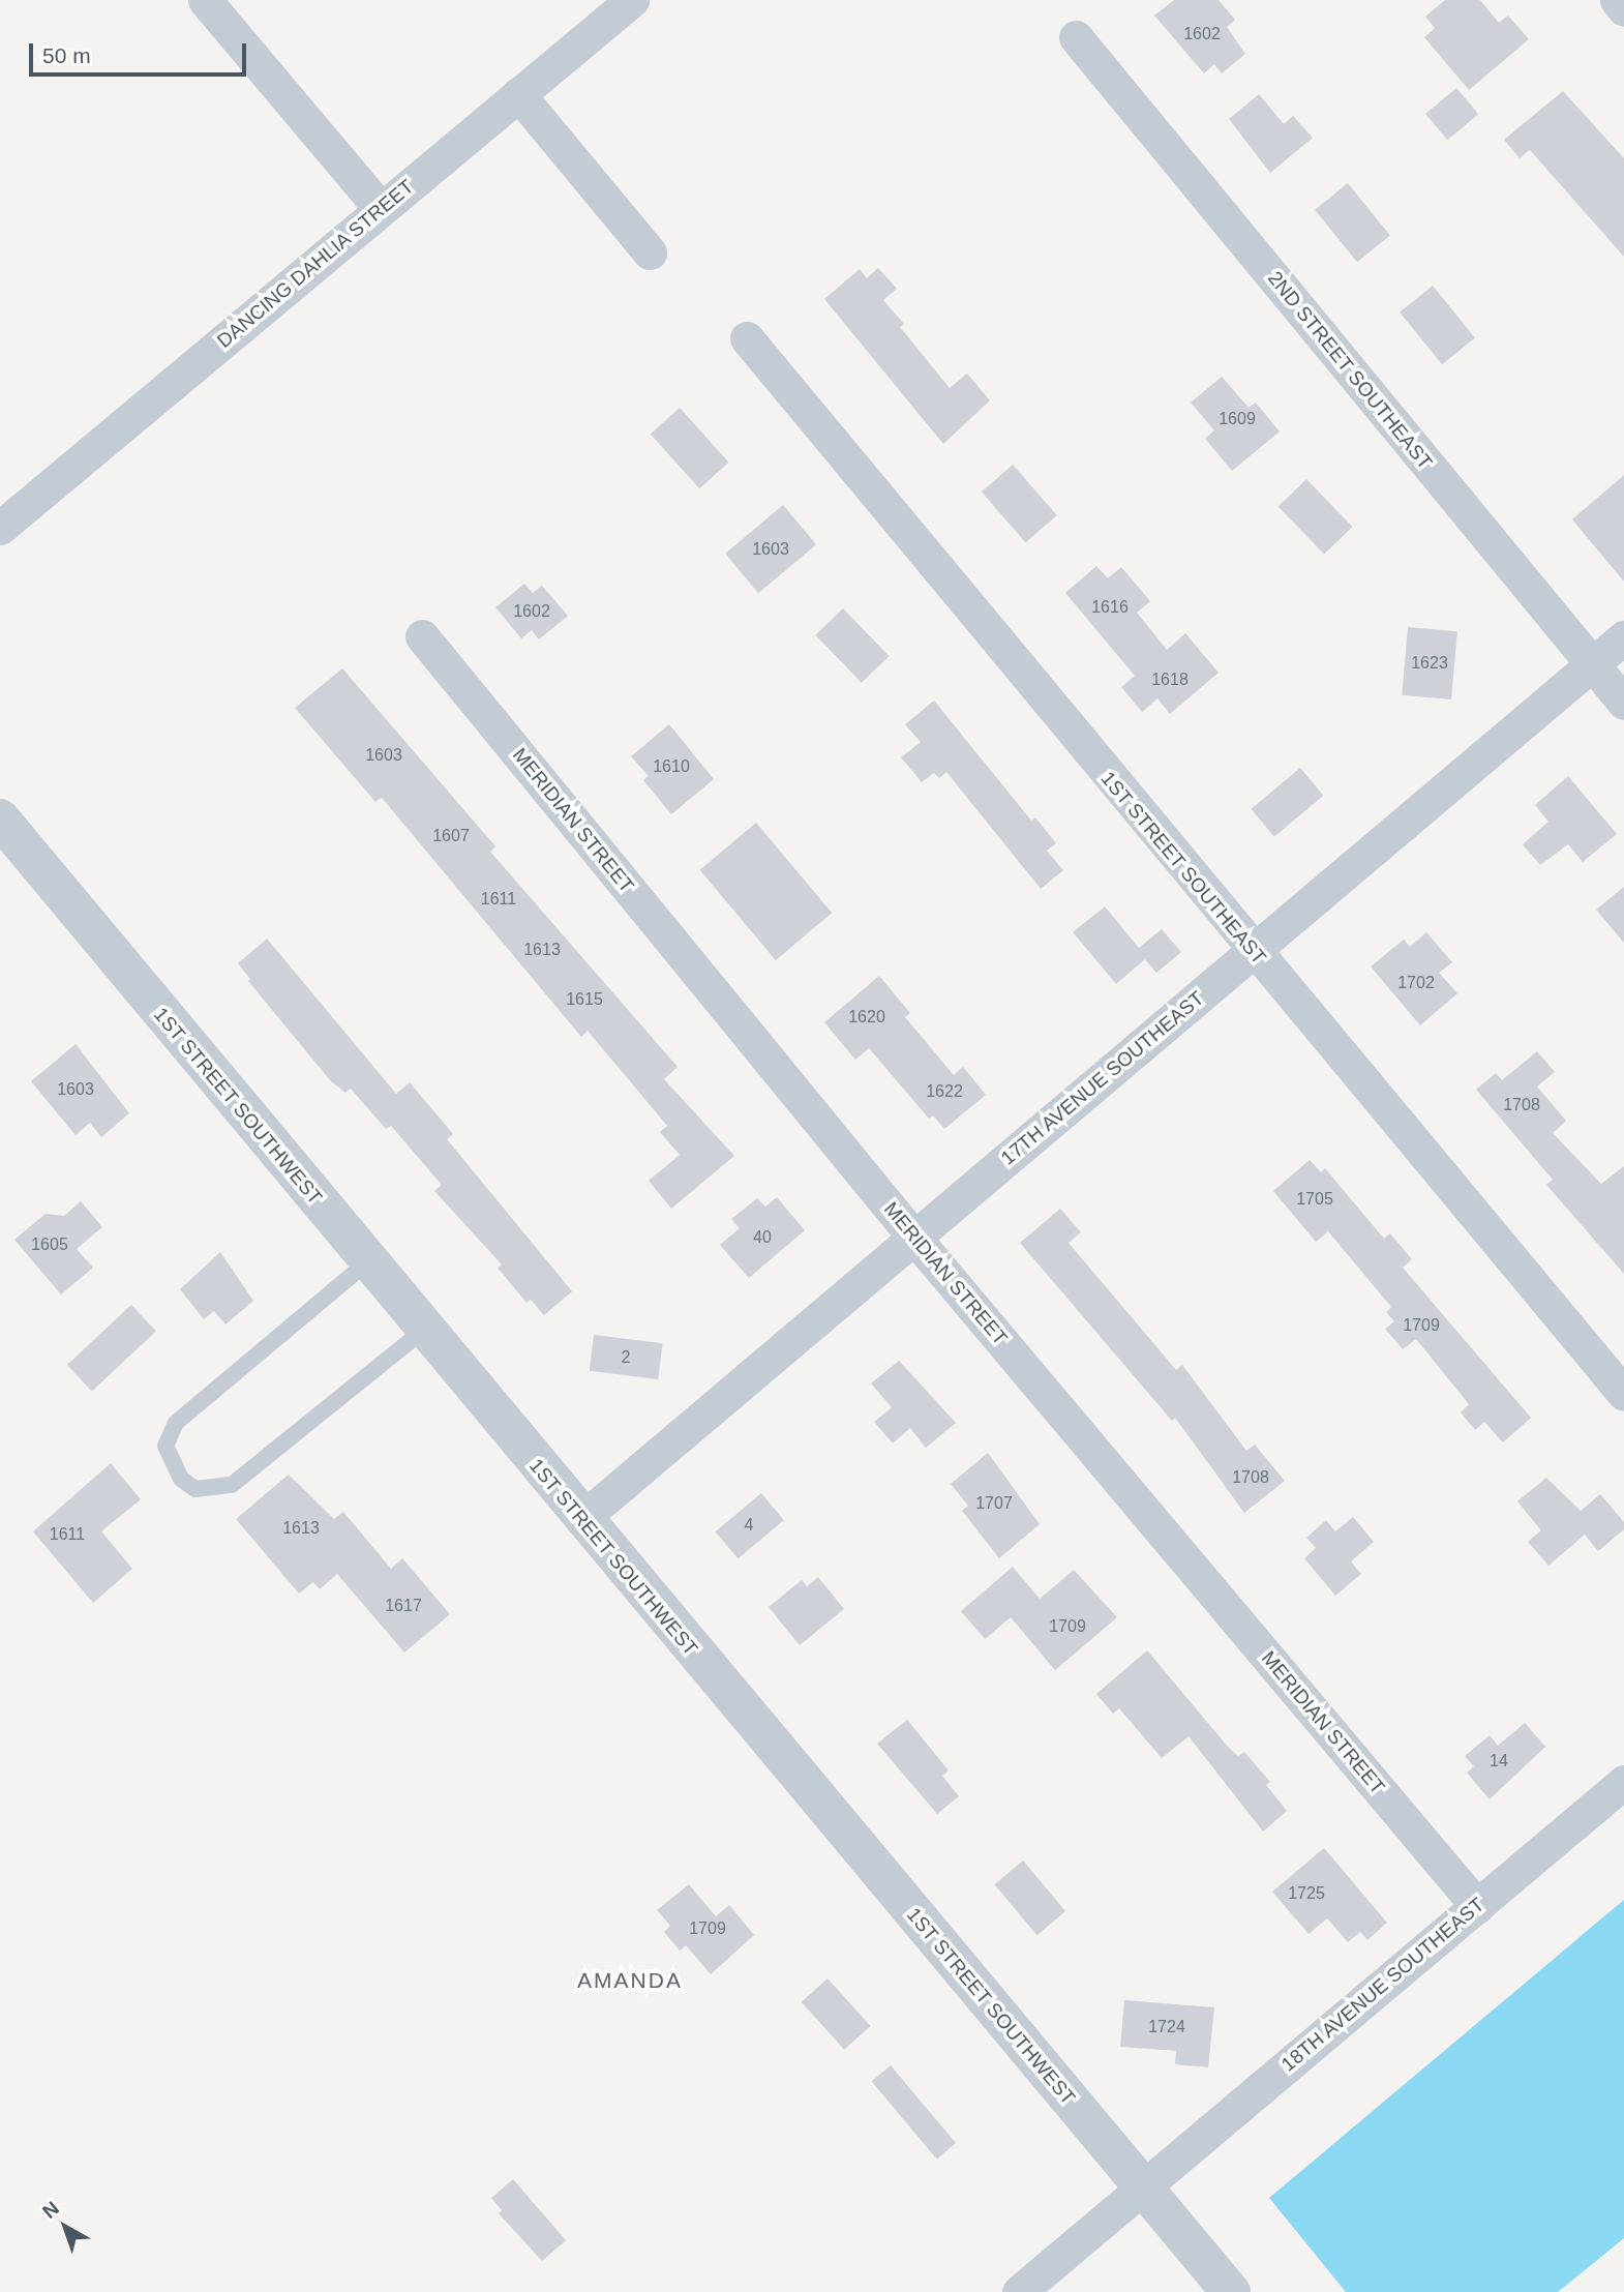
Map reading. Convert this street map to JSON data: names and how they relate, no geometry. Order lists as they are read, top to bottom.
{
  "streets": {
    "street": [
      "DANCING DAHLIA STREET",
      "2ND STREET SOUTHEAST",
      "MERIDIAN STREET",
      "1ST STREET SOUTHEAST",
      "17TH AVENUE SOUTHEAST",
      "1ST STREET SOUTHWEST",
      "18TH AVENUE SOUTHEAST"
    ]
  },
  "crossings": [
    ["2ND STREET SOUTHEAST", "17TH AVENUE SOUTHEAST"],
    ["MERIDIAN STREET", "17TH AVENUE SOUTHEAST"],
    ["MERIDIAN STREET", "18TH AVENUE SOUTHEAST"],
    ["1ST STREET SOUTHEAST", "17TH AVENUE SOUTHEAST"],
    ["17TH AVENUE SOUTHEAST", "1ST STREET SOUTHWEST"],
    ["1ST STREET SOUTHWEST", "18TH AVENUE SOUTHEAST"]
  ],
  "districts": ["AMANDA"],
  "house_numbers": [
    "1602",
    "1609",
    "1603",
    "1616",
    "1602",
    "1623",
    "1618",
    "1603",
    "1610",
    "1607",
    "1611",
    "1613",
    "1702",
    "1615",
    "1620",
    "1603",
    "1622",
    "1708",
    "1705",
    "40",
    "1605",
    "1709",
    "2",
    "1708",
    "1707",
    "4",
    "1613",
    "1611",
    "1617",
    "1709",
    "14",
    "1725",
    "1709",
    "1724"
  ],
  "scale_bar": "50 m",
  "north": "top left"
}
